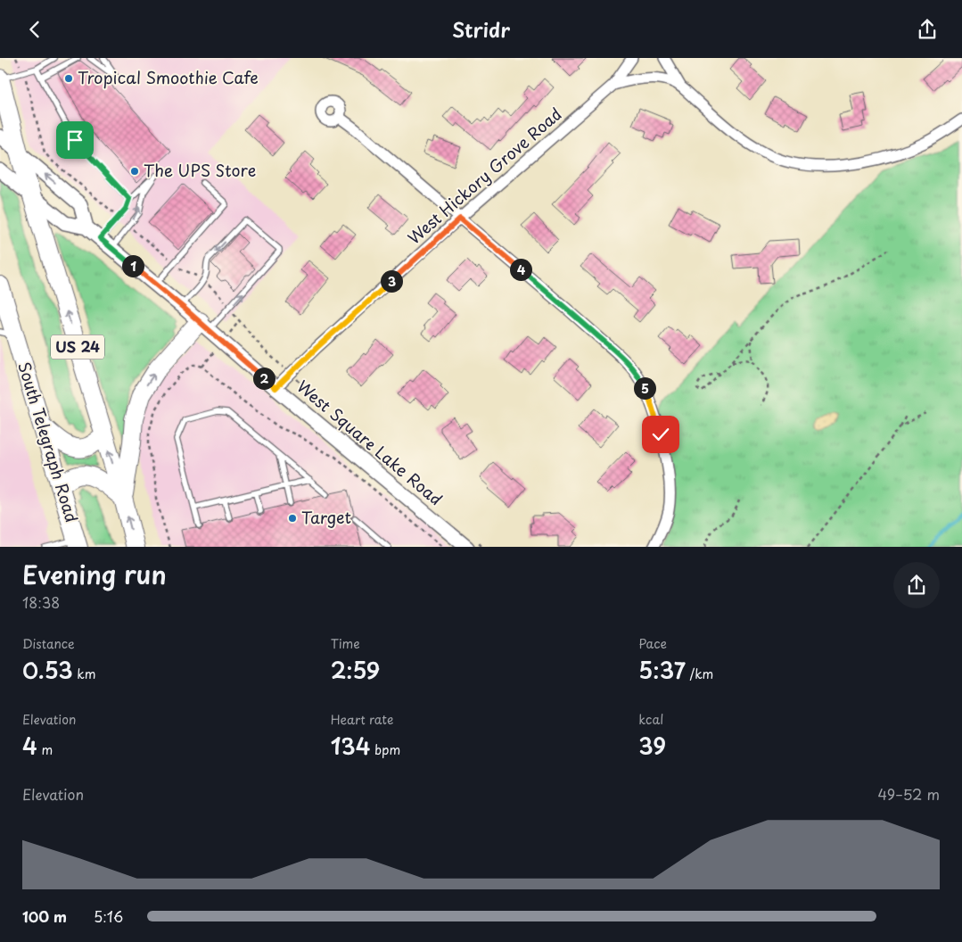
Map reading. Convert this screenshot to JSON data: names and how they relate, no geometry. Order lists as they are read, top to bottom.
{
  "streets": {
    "highway": ["US 24", "South Telegraph Road"],
    "street": ["West Hickory Grove Road", "West Square Lake Road"]
  },
  "crossings": [
    ["West Hickory Grove Road", "West Square Lake Road"],
    ["US 24", "West Square Lake Road"]
  ],
  "places": ["Tropical Smoothie Cafe", "The UPS Store", "Target"],
  "page": {
    "header": "Stridr",
    "pins": [
      "1",
      "4",
      "3",
      "2",
      "5"
    ],
    "heading": ["Evening run", "18:38"],
    "stats": [
      ["Distance", "0.53 km"],
      ["Time", "2:59"],
      ["Pace", "5:37 /km"],
      ["Elevation", "4 m"],
      ["Heart rate", "134 bpm"],
      ["kcal", "39"]
    ],
    "chart": ["Elevation", "49–52 m"],
    "list": [
      {
        "name": "100 m",
        "note": "5:16"
      }
    ]
  }
}
